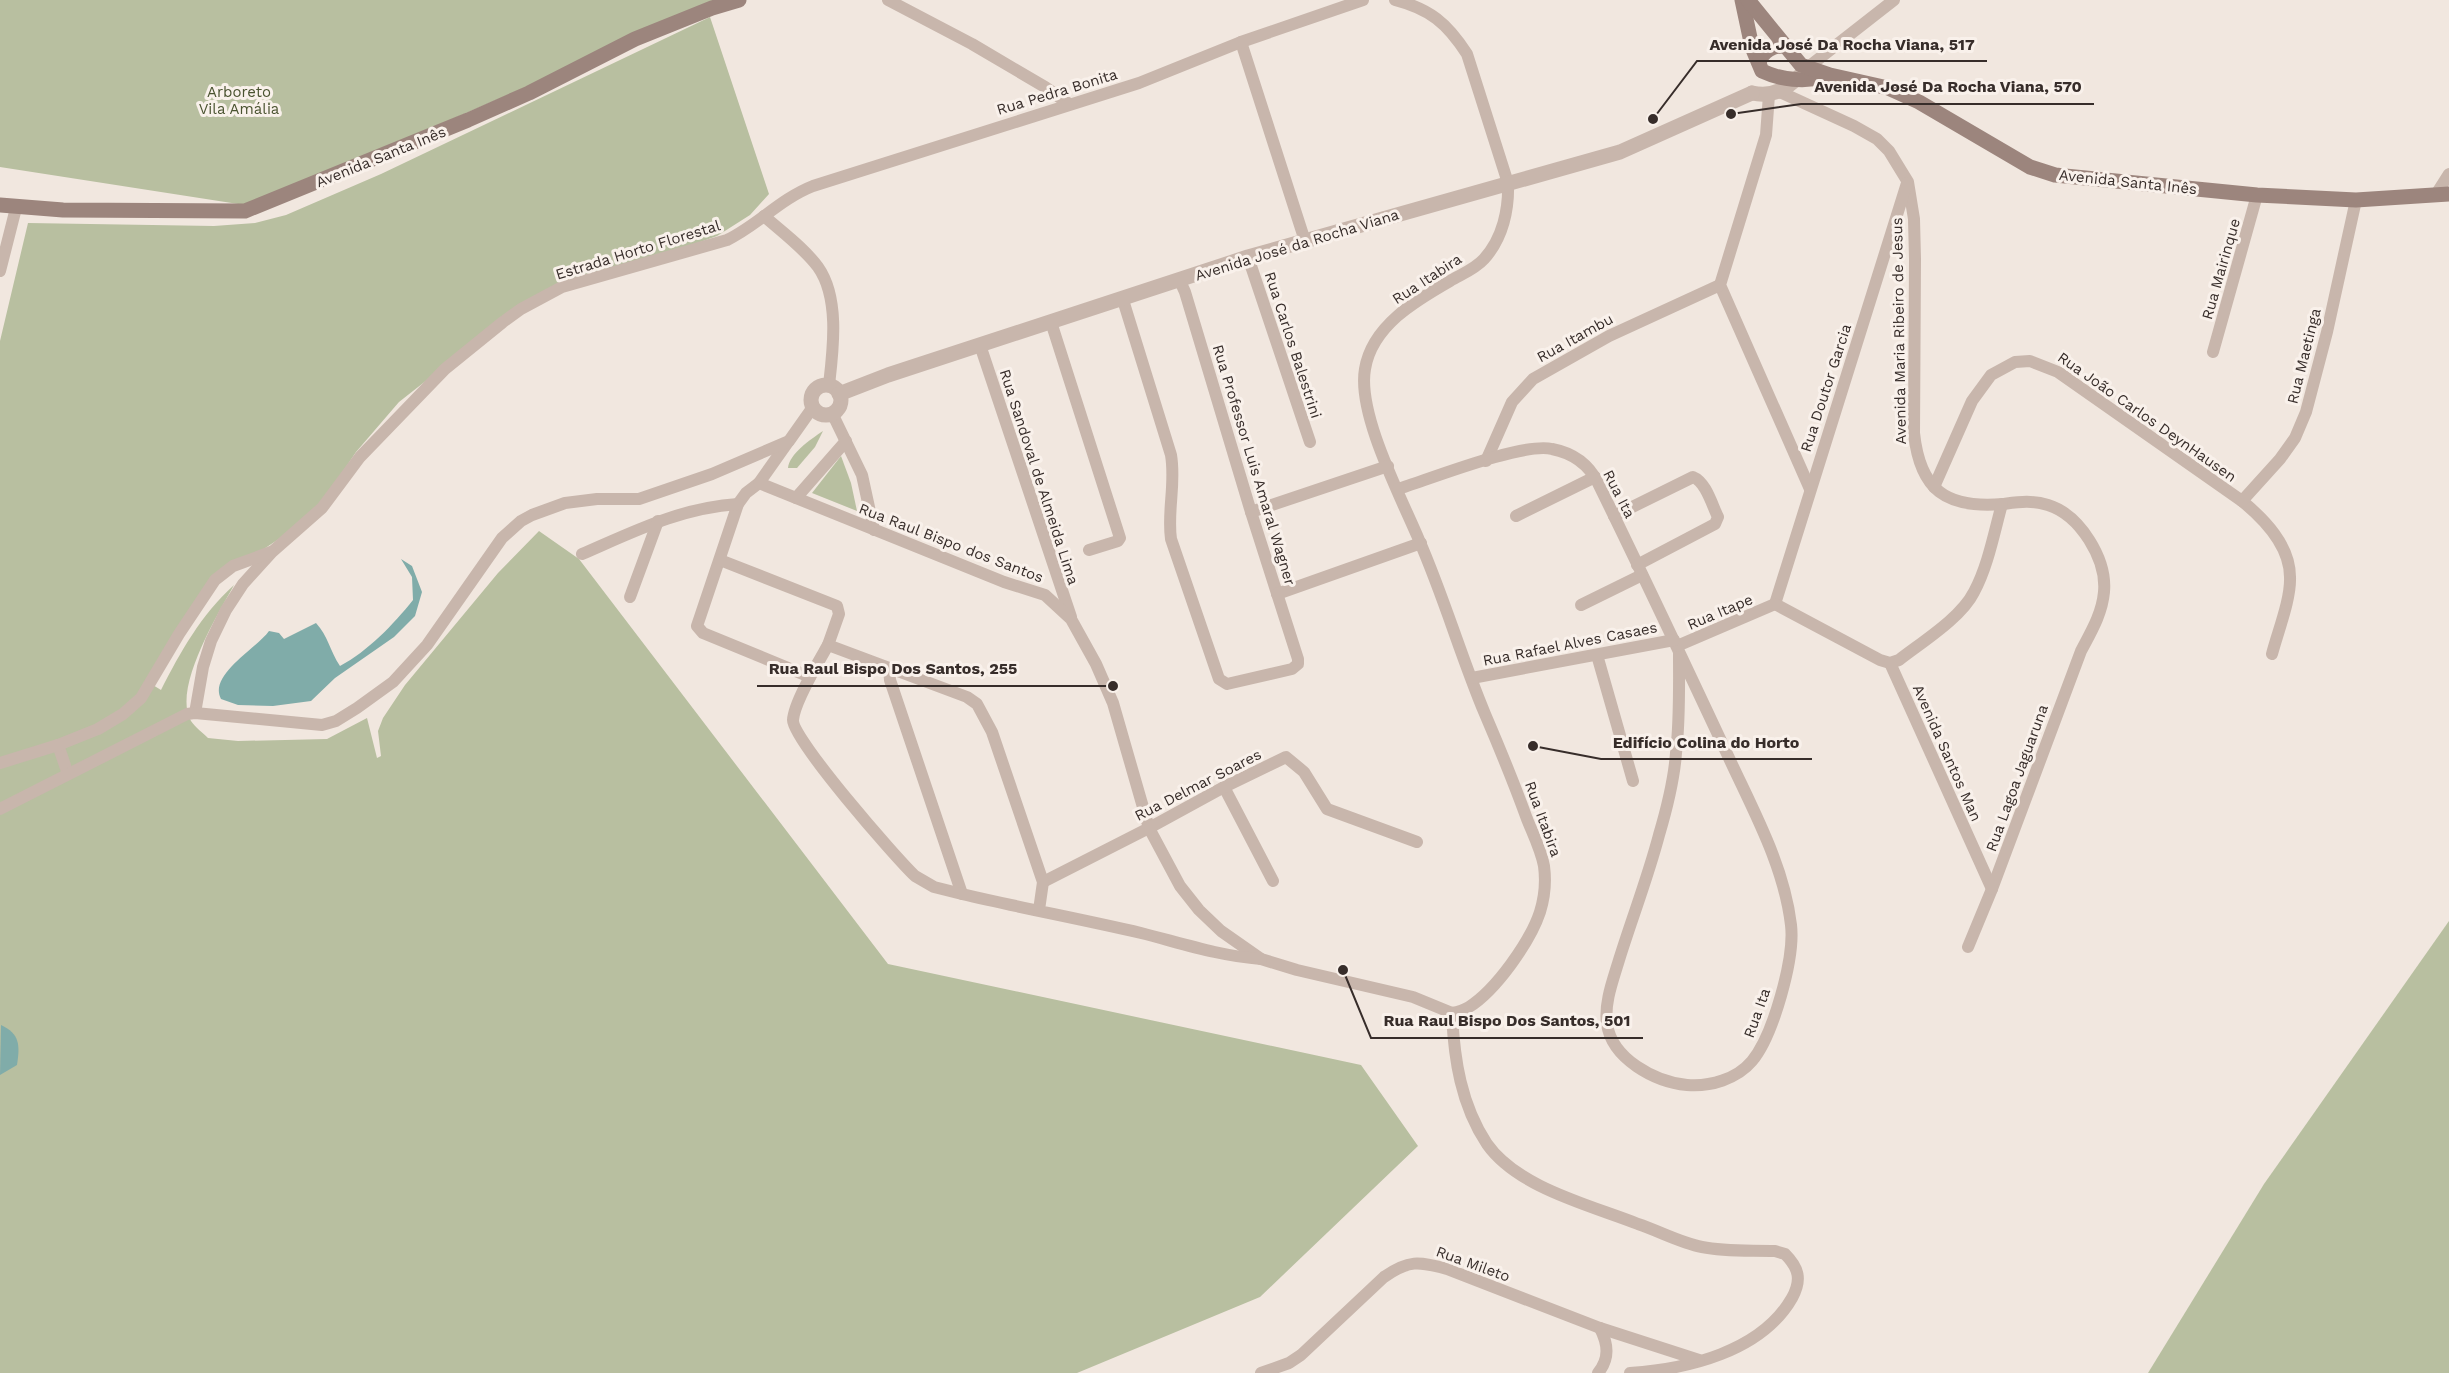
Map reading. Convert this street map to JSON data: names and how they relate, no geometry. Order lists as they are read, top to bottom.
{
  "streets": {
    "main road": ["Avenida Santa Inês"],
    "street": [
      "Rua Pedra Bonita",
      "Avenida José da Rocha Viana",
      "Estrada Horto Florestal",
      "Rua Mairinque",
      "Rua Itabira",
      "Avenida Maria Ribeiro de Jesus",
      "Rua Itambu",
      "Rua Carlos Balestrini",
      "Rua Maetinga",
      "Rua Doutor Garcia",
      "Rua João Carlos DeynHausen",
      "Rua Professor Luis Amaral Wagner",
      "Rua Sandoval de Almeida Lima",
      "Rua Ita",
      "Rua Raul Bispo dos Santos",
      "Rua Itape",
      "Rua Rafael Alves Casaes",
      "Avenida Santos Man",
      "Rua Lagoa Jaguaruna",
      "Rua Delmar Soares",
      "Rua Mileto"
    ]
  },
  "crossings": [
    ["Rua Pedra Bonita", "Estrada Horto Florestal"],
    ["Avenida Santa Inês", "Rua Mairinque"],
    ["Avenida Santa Inês", "Rua Maetinga"],
    ["Avenida José da Rocha Viana", "Rua Itabira"],
    ["Avenida José da Rocha Viana", "Rua Carlos Balestrini"],
    ["Avenida José da Rocha Viana", "Rua Professor Luis Amaral Wagner"],
    ["Avenida José da Rocha Viana", "Rua Sandoval de Almeida Lima"],
    ["Rua Itabira", "Rua Ita"],
    ["Rua Itabira", "Rua Raul Bispo dos Santos"],
    ["Rua Itabira", "Rua Rafael Alves Casaes"],
    ["Avenida Maria Ribeiro de Jesus", "Rua Doutor Garcia"],
    ["Avenida Maria Ribeiro de Jesus", "Rua João Carlos DeynHausen"],
    ["Avenida Maria Ribeiro de Jesus", "Rua Lagoa Jaguaruna"],
    ["Rua Itambu", "Rua Ita"],
    ["Rua Maetinga", "Rua João Carlos DeynHausen"],
    ["Rua Doutor Garcia", "Rua Itape"],
    ["Rua Sandoval de Almeida Lima", "Rua Raul Bispo dos Santos"],
    ["Rua Ita", "Rua Itape"],
    ["Rua Ita", "Rua Rafael Alves Casaes"],
    ["Rua Raul Bispo dos Santos", "Rua Delmar Soares"],
    ["Rua Itape", "Rua Rafael Alves Casaes"],
    ["Avenida Santos Man", "Rua Lagoa Jaguaruna"]
  ],
  "parks": ["Arboreto Vila Amália"],
  "places": [
    "Avenida José Da Rocha Viana, 570",
    "Avenida José Da Rocha Viana, 517",
    "Rua Raul Bispo Dos Santos, 255",
    "Edifício Colina do Horto",
    "Rua Raul Bispo Dos Santos, 501"
  ]
}
